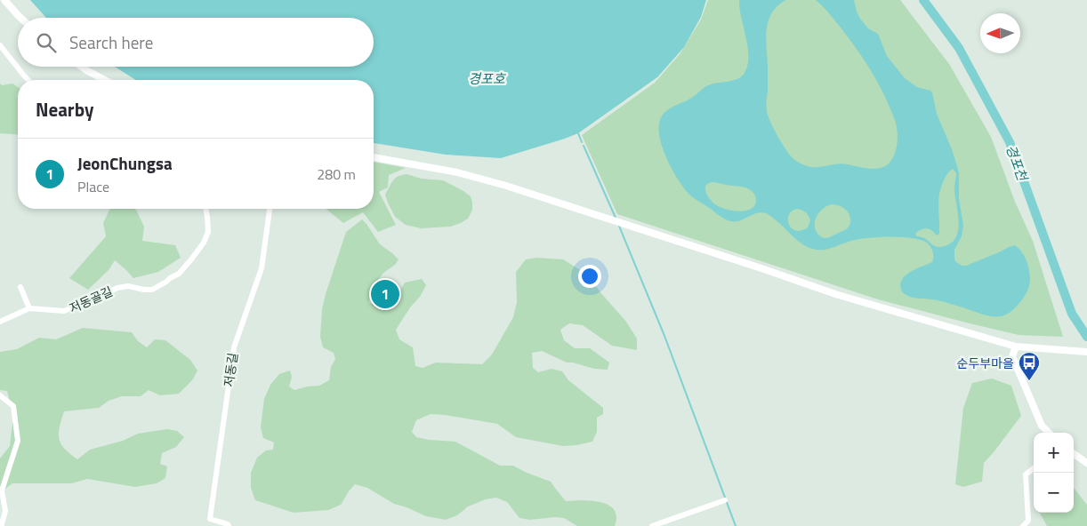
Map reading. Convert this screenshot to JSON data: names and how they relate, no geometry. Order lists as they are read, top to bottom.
{
  "streets": {
    "street": ["저동골길", "저동길"]
  },
  "water": ["경포호", "경포천"],
  "places": {
    "bus stop": ["순두부마을"]
  },
  "north": "left",
  "page": {
    "search": "Search here",
    "heading": "Nearby",
    "list": [
      {
        "mark": "1",
        "name": "JeonChungsa",
        "note": "Place",
        "value": "280 m"
      }
    ],
    "pins": "1",
    "map_buttons": ["+", "−"]
  }
}
